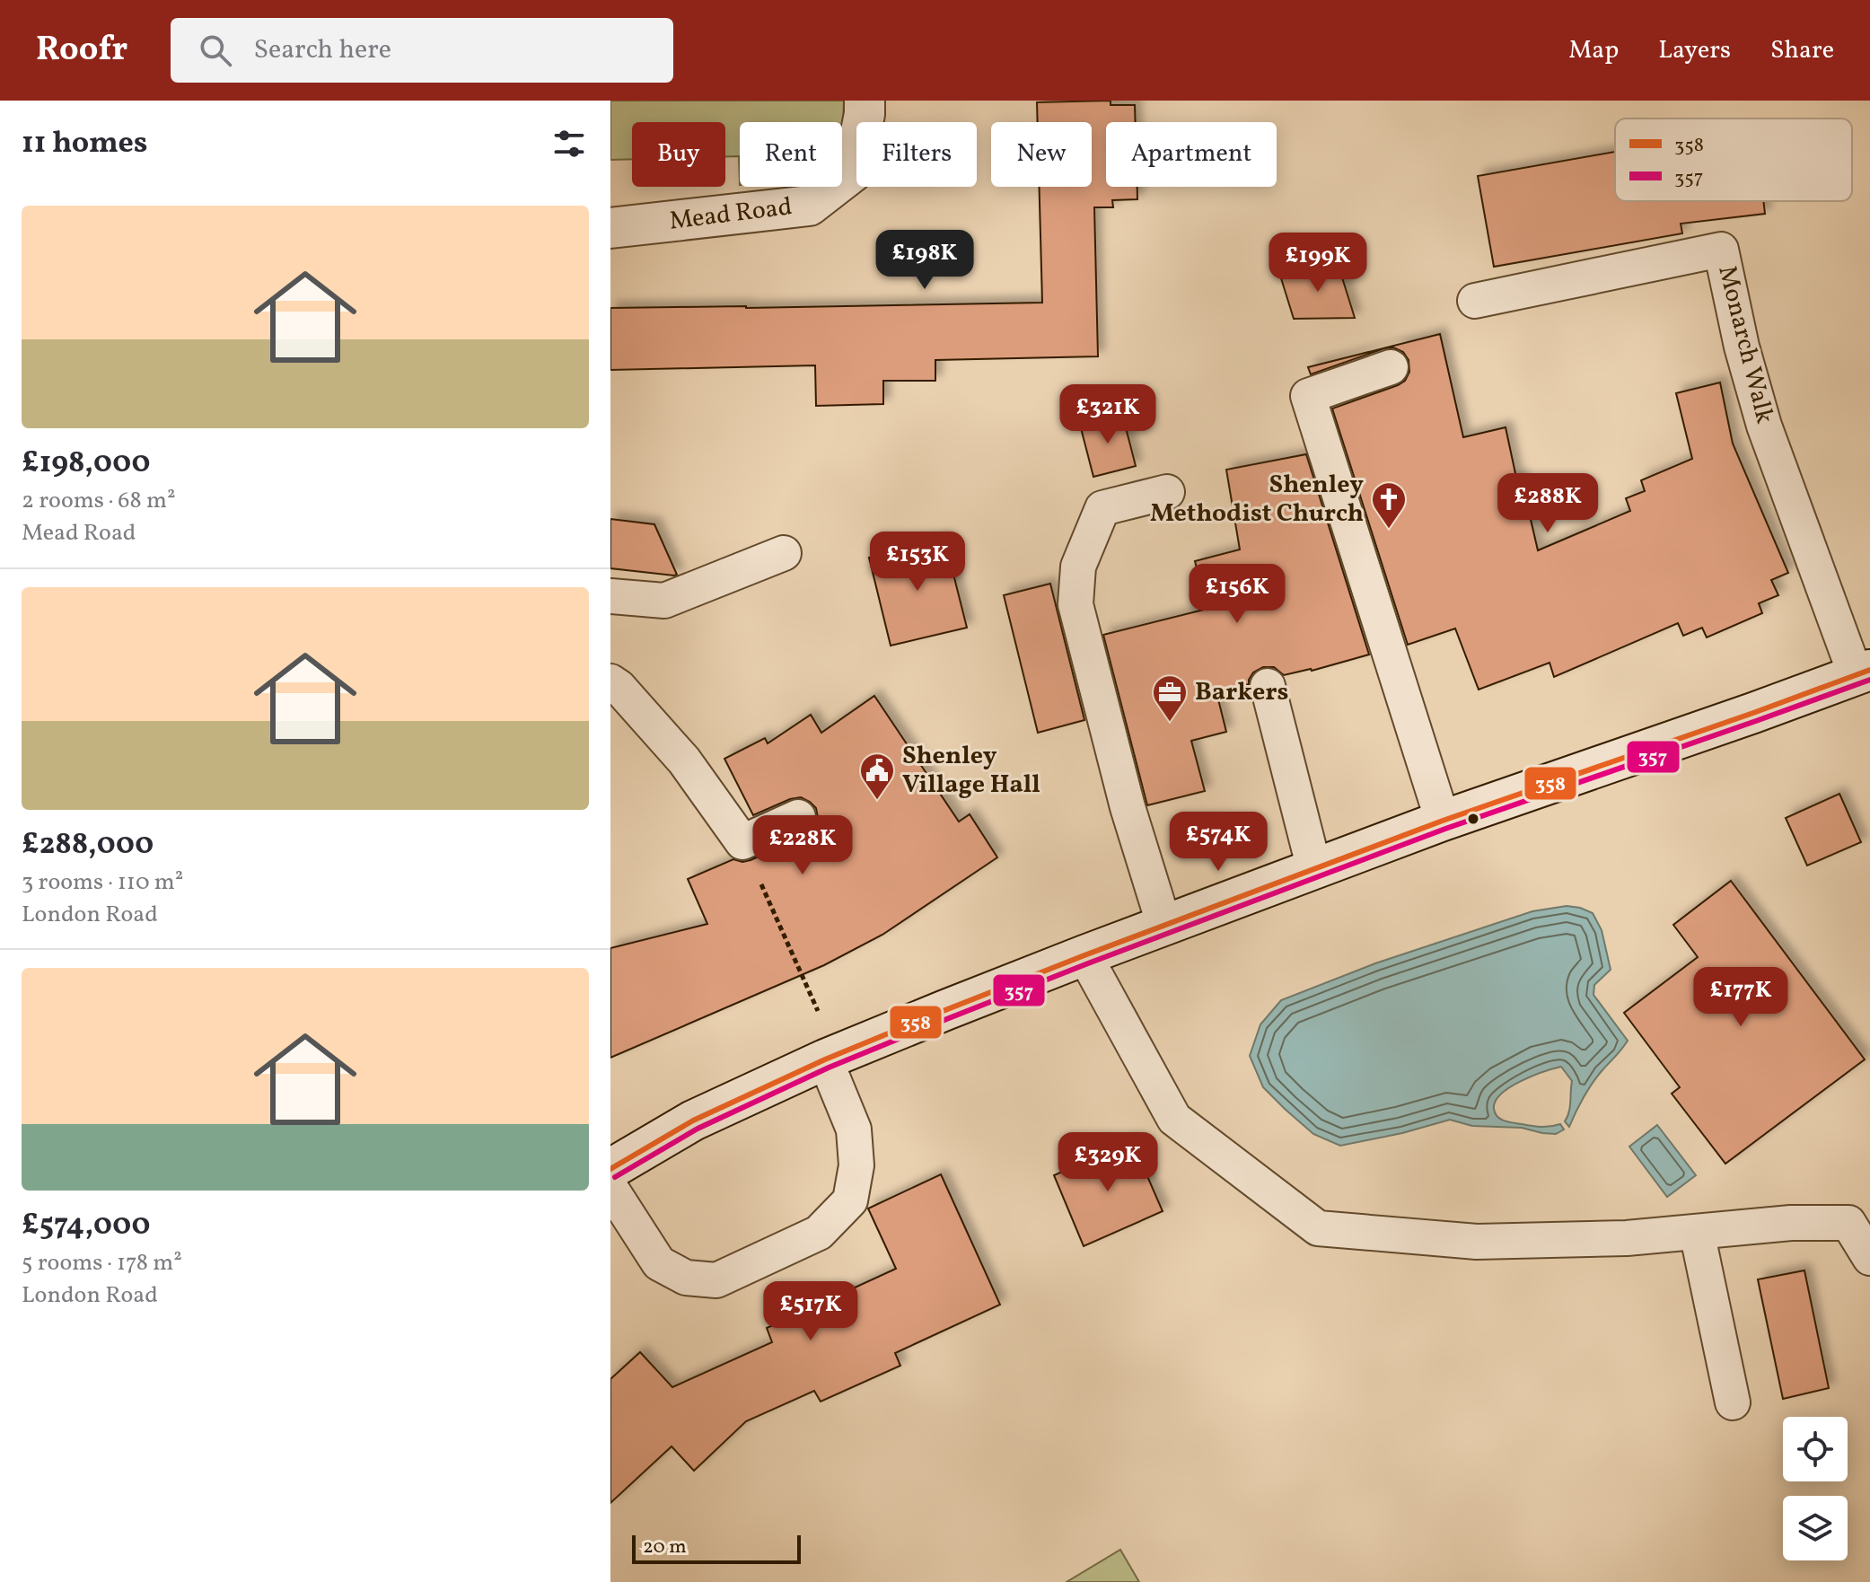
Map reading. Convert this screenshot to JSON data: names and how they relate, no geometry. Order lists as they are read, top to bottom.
{
  "streets": {
    "main road": ["Mead Road"],
    "lane": ["Monarch Walk"]
  },
  "places": {
    "church": ["Shenley Methodist Church"],
    "office": ["Barkers"],
    "public building": ["Shenley Village Hall"]
  },
  "lines": ["transit line 358", "transit line 357"],
  "legend": ["358", "357"],
  "scale_bar": "20 m",
  "page": {
    "header": "Roofr",
    "search": "Search here",
    "nav": ["Map", "Layers", "Share"],
    "heading": "11 homes",
    "chip": [
      "Buy",
      "Rent",
      "Filters",
      "New",
      "Apartment"
    ],
    "list": [
      {
        "name": "£198,000",
        "note": "2 rooms · 68 m² · Mead Road"
      },
      {
        "name": "£288,000",
        "note": "3 rooms · 110 m² · London Road"
      },
      {
        "name": "£574,000",
        "note": "5 rooms · 178 m² · London Road"
      }
    ],
    "price": [
      "£198K",
      "£199K",
      "£321K",
      "£288K",
      "£153K",
      "£156K",
      "£574K",
      "£228K",
      "£177K",
      "£329K",
      "£517K"
    ],
    "scale": "20 m"
  }
}
